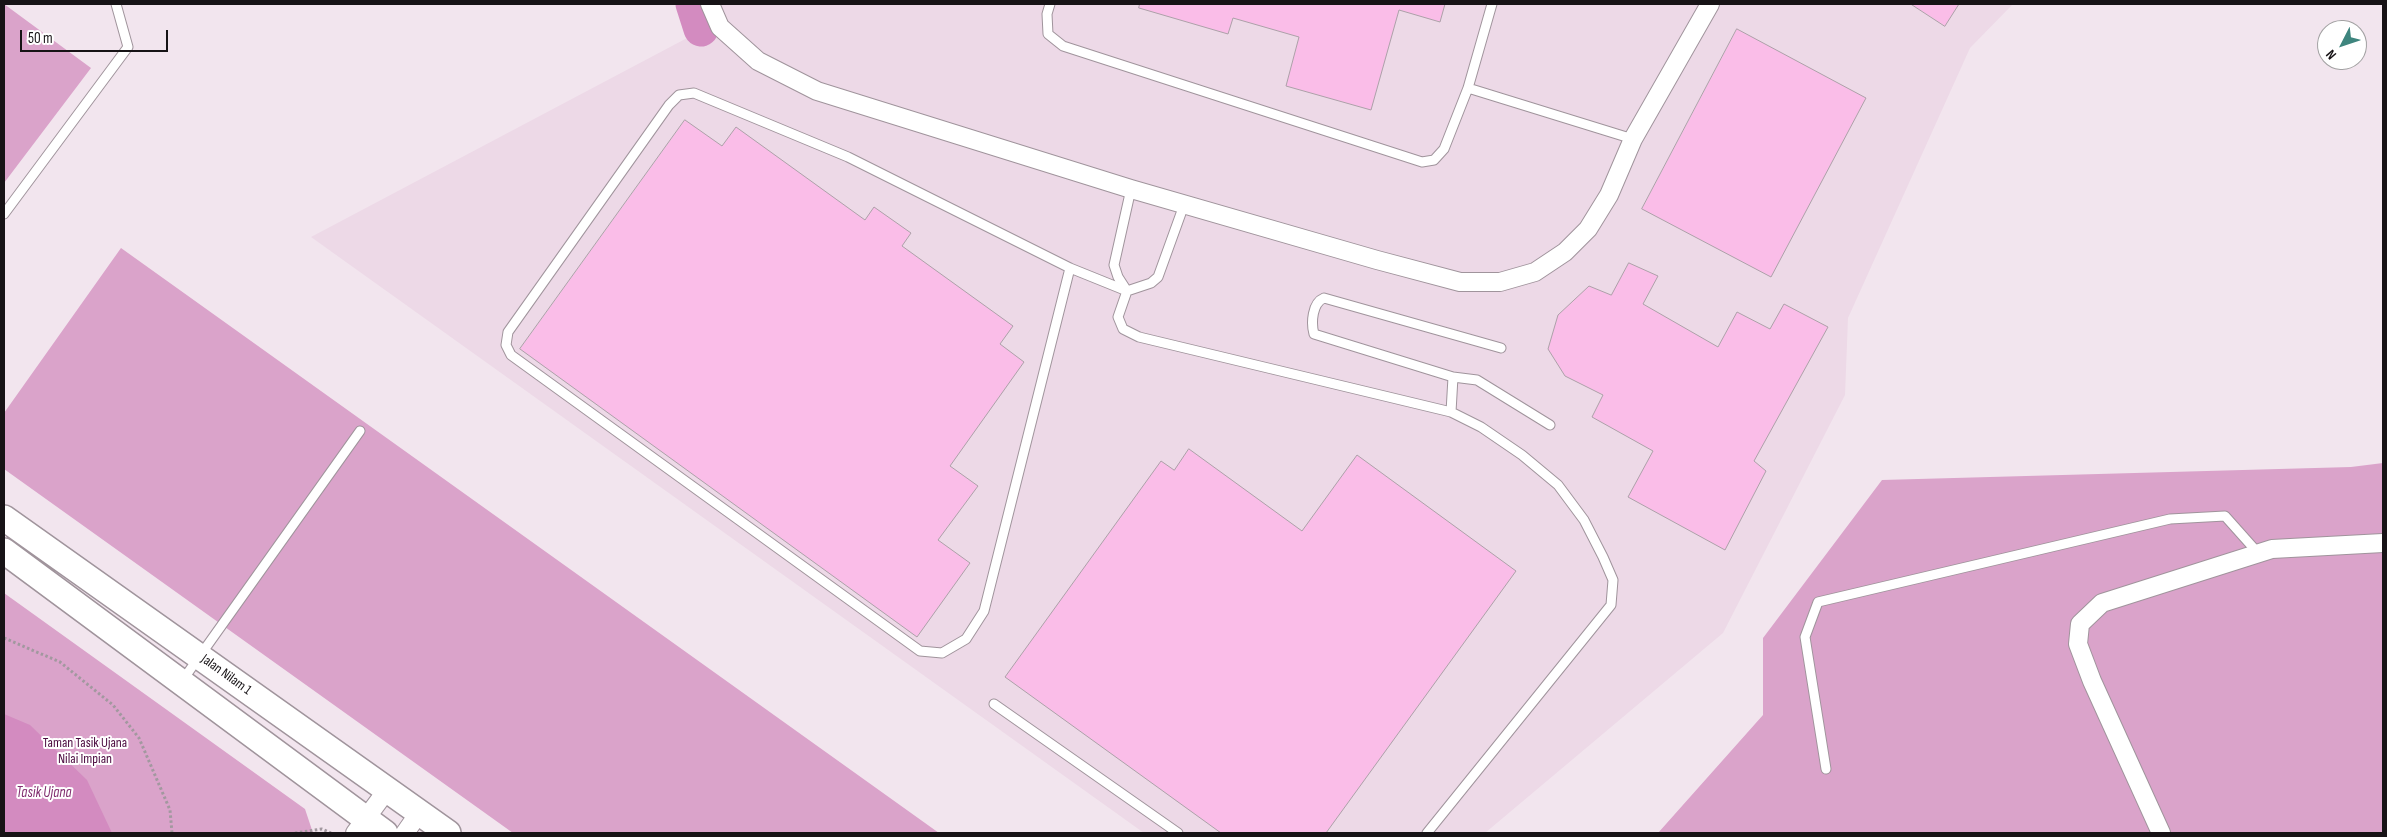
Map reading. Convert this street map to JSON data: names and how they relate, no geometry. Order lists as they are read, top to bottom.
{
  "streets": {
    "main road": ["Jalan Nilam 1"]
  },
  "water": ["Tasik Ujana"],
  "parks": ["Taman Tasik Ujana Nilai Impian"],
  "scale_bar": "50 m",
  "north": "bottom left"
}
